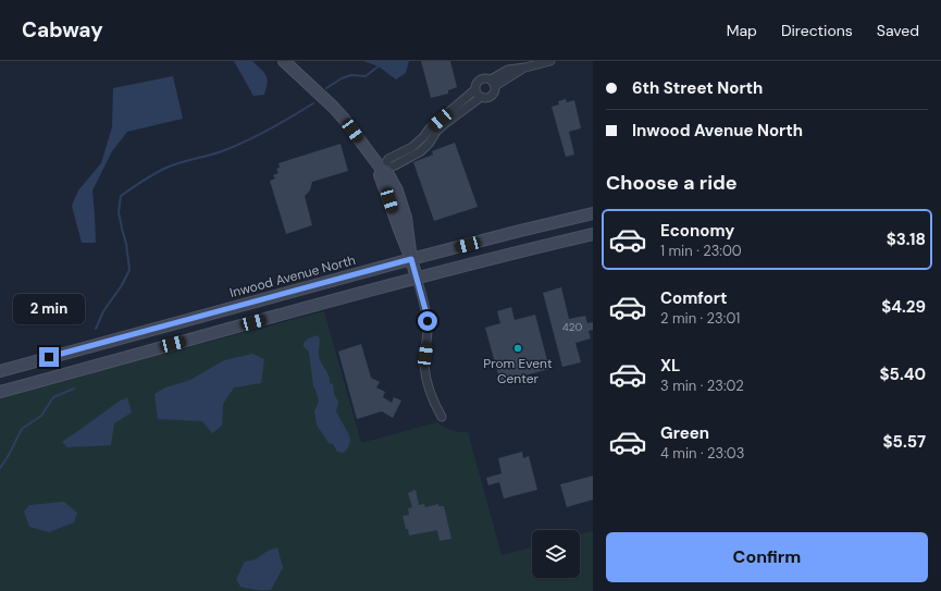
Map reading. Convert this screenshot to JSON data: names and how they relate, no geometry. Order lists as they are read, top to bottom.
{
  "streets": {
    "main road": ["Inwood Avenue North"]
  },
  "places": ["Prom Event Center"],
  "house_numbers": ["420"],
  "page": {
    "header": "Cabway",
    "nav": ["Map", "Directions", "Saved"],
    "banner": ["6th Street North", "Inwood Avenue North"],
    "heading": "Choose a ride",
    "list": [
      {
        "name": "Economy",
        "note": "1 min · 23:00",
        "value": "$3.18"
      },
      {
        "name": "Comfort",
        "note": "2 min · 23:01",
        "value": "$4.29"
      },
      {
        "name": "XL",
        "note": "3 min · 23:02",
        "value": "$5.40"
      },
      {
        "name": "Green",
        "note": "4 min · 23:03",
        "value": "$5.57"
      }
    ],
    "bubble": "2 min",
    "buttons": "Confirm"
  }
}
